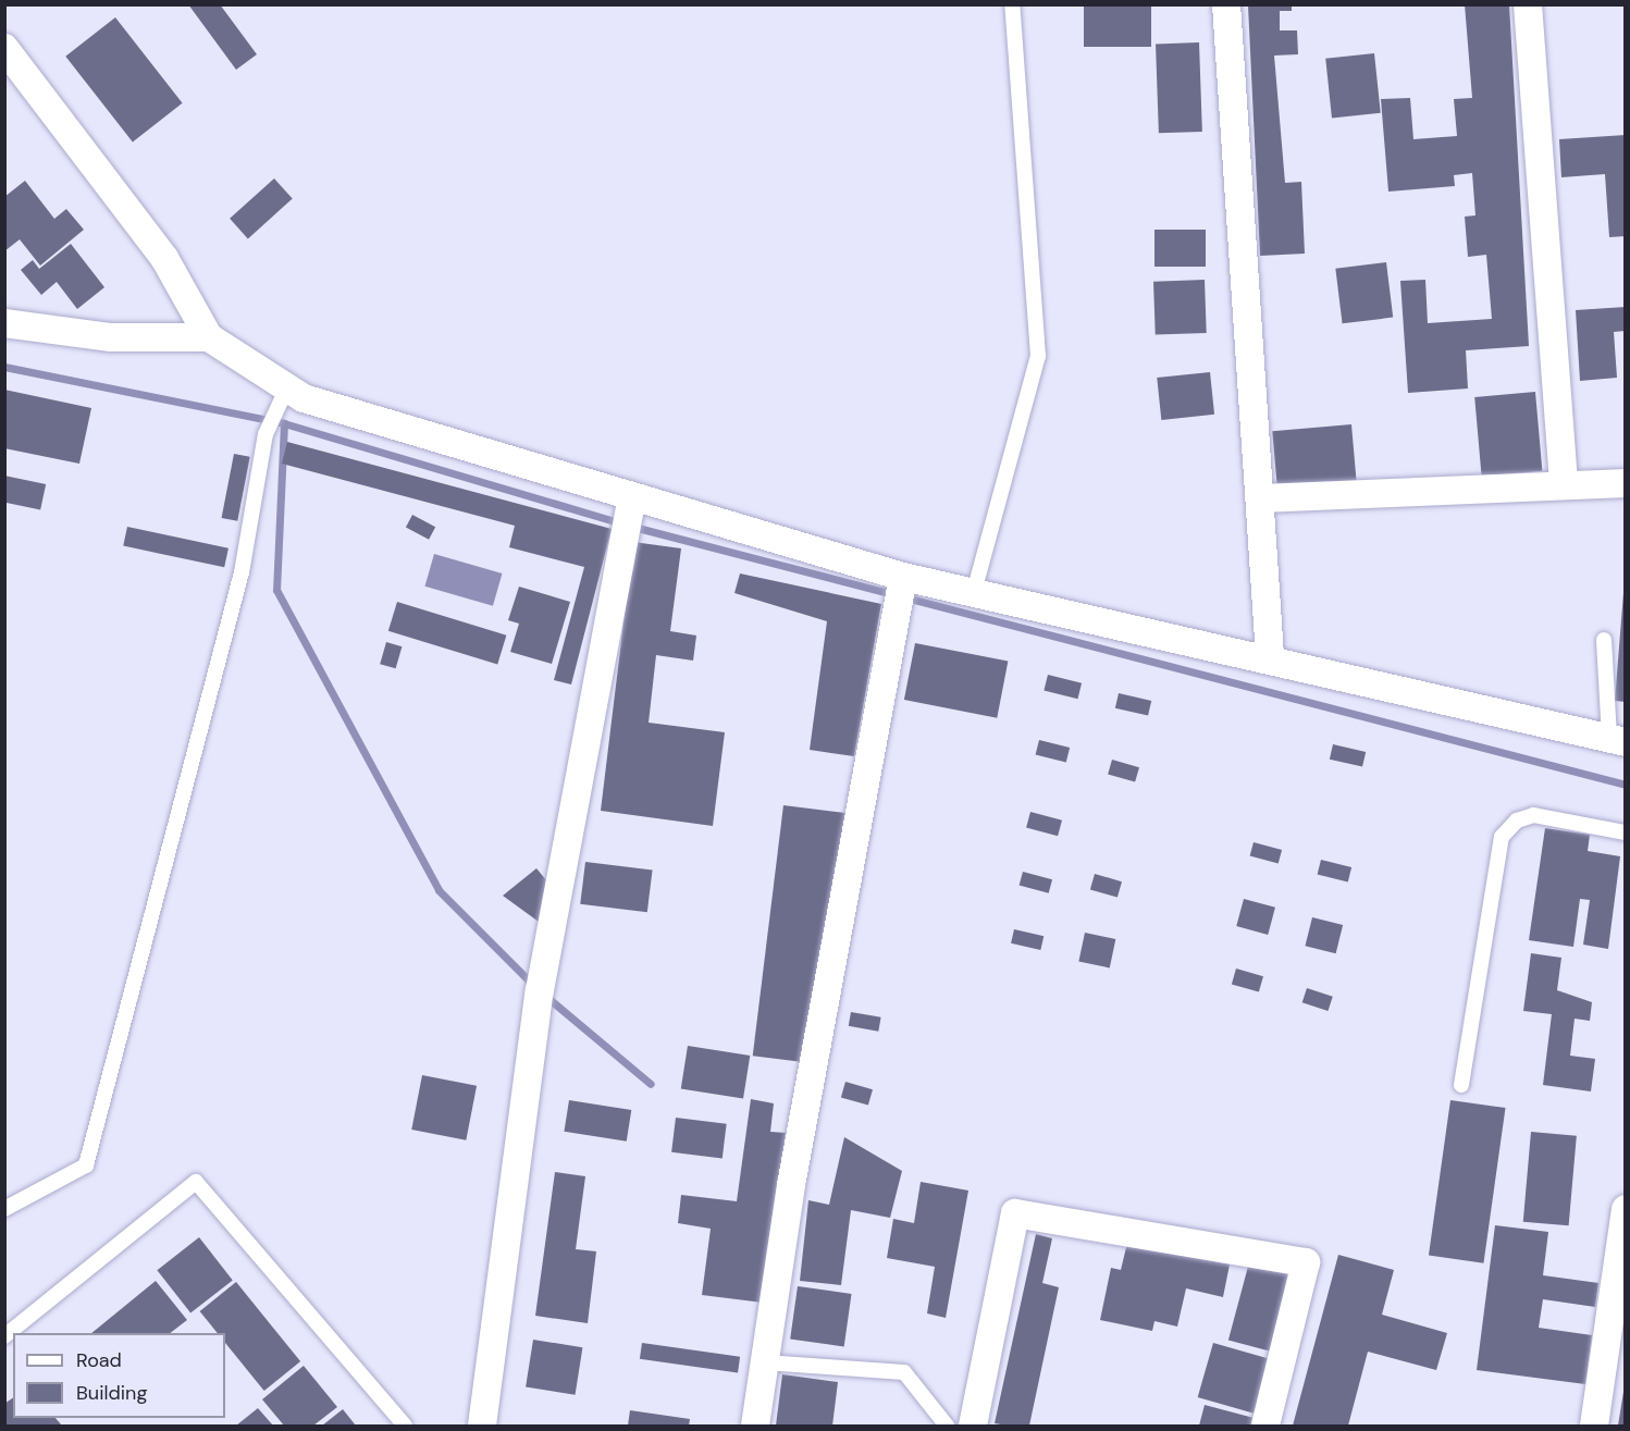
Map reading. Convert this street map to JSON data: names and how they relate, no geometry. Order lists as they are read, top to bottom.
{
  "legend": ["Road", "Building"]
}
